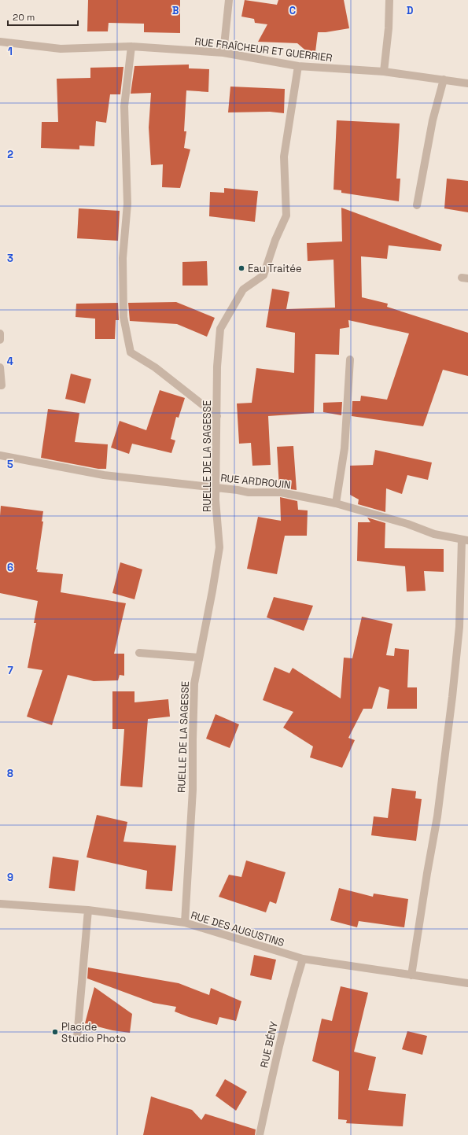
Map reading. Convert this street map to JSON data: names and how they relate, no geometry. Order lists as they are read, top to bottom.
{
  "streets": {
    "street": [
      "RUE FRAÎCHEUR ET GUERRIER",
      "RUELLE DE LA SAGESSE",
      "RUE ARDROUIN",
      "RUE DES AUGUSTINS",
      "RUE BÉNY"
    ]
  },
  "crossings": [
    ["RUE FRAÎCHEUR ET GUERRIER", "RUELLE DE LA SAGESSE"],
    ["RUELLE DE LA SAGESSE", "RUE ARDROUIN"],
    ["RUELLE DE LA SAGESSE", "RUE DES AUGUSTINS"],
    ["RUE DES AUGUSTINS", "RUE BÉNY"]
  ],
  "places": ["Eau Traitée", "Placide Studio Photo"],
  "scale_bar": "20 m",
  "grid": {
    "columns": ["B", "C", "D"],
    "rows": [
      "1",
      "2",
      "3",
      "4",
      "5",
      "6",
      "7",
      "8",
      "9"
    ]
  }
}
